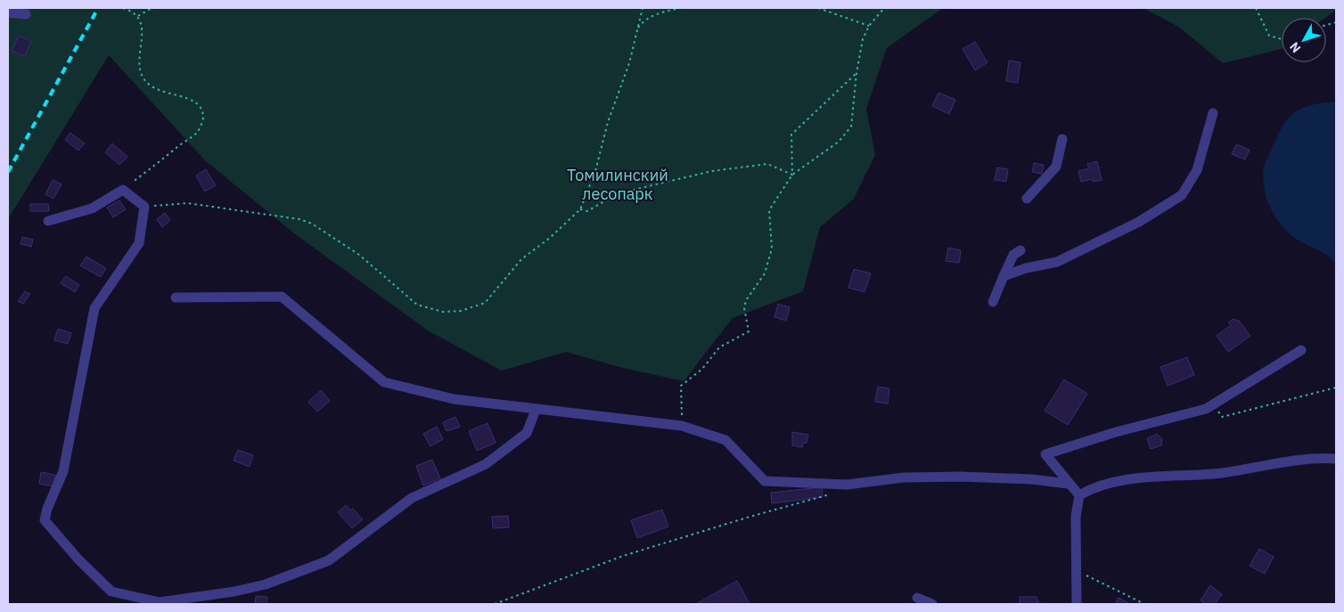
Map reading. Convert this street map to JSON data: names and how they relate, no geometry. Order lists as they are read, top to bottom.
{
  "parks": ["Томилинский лесопарк"],
  "north": "bottom left"
}
